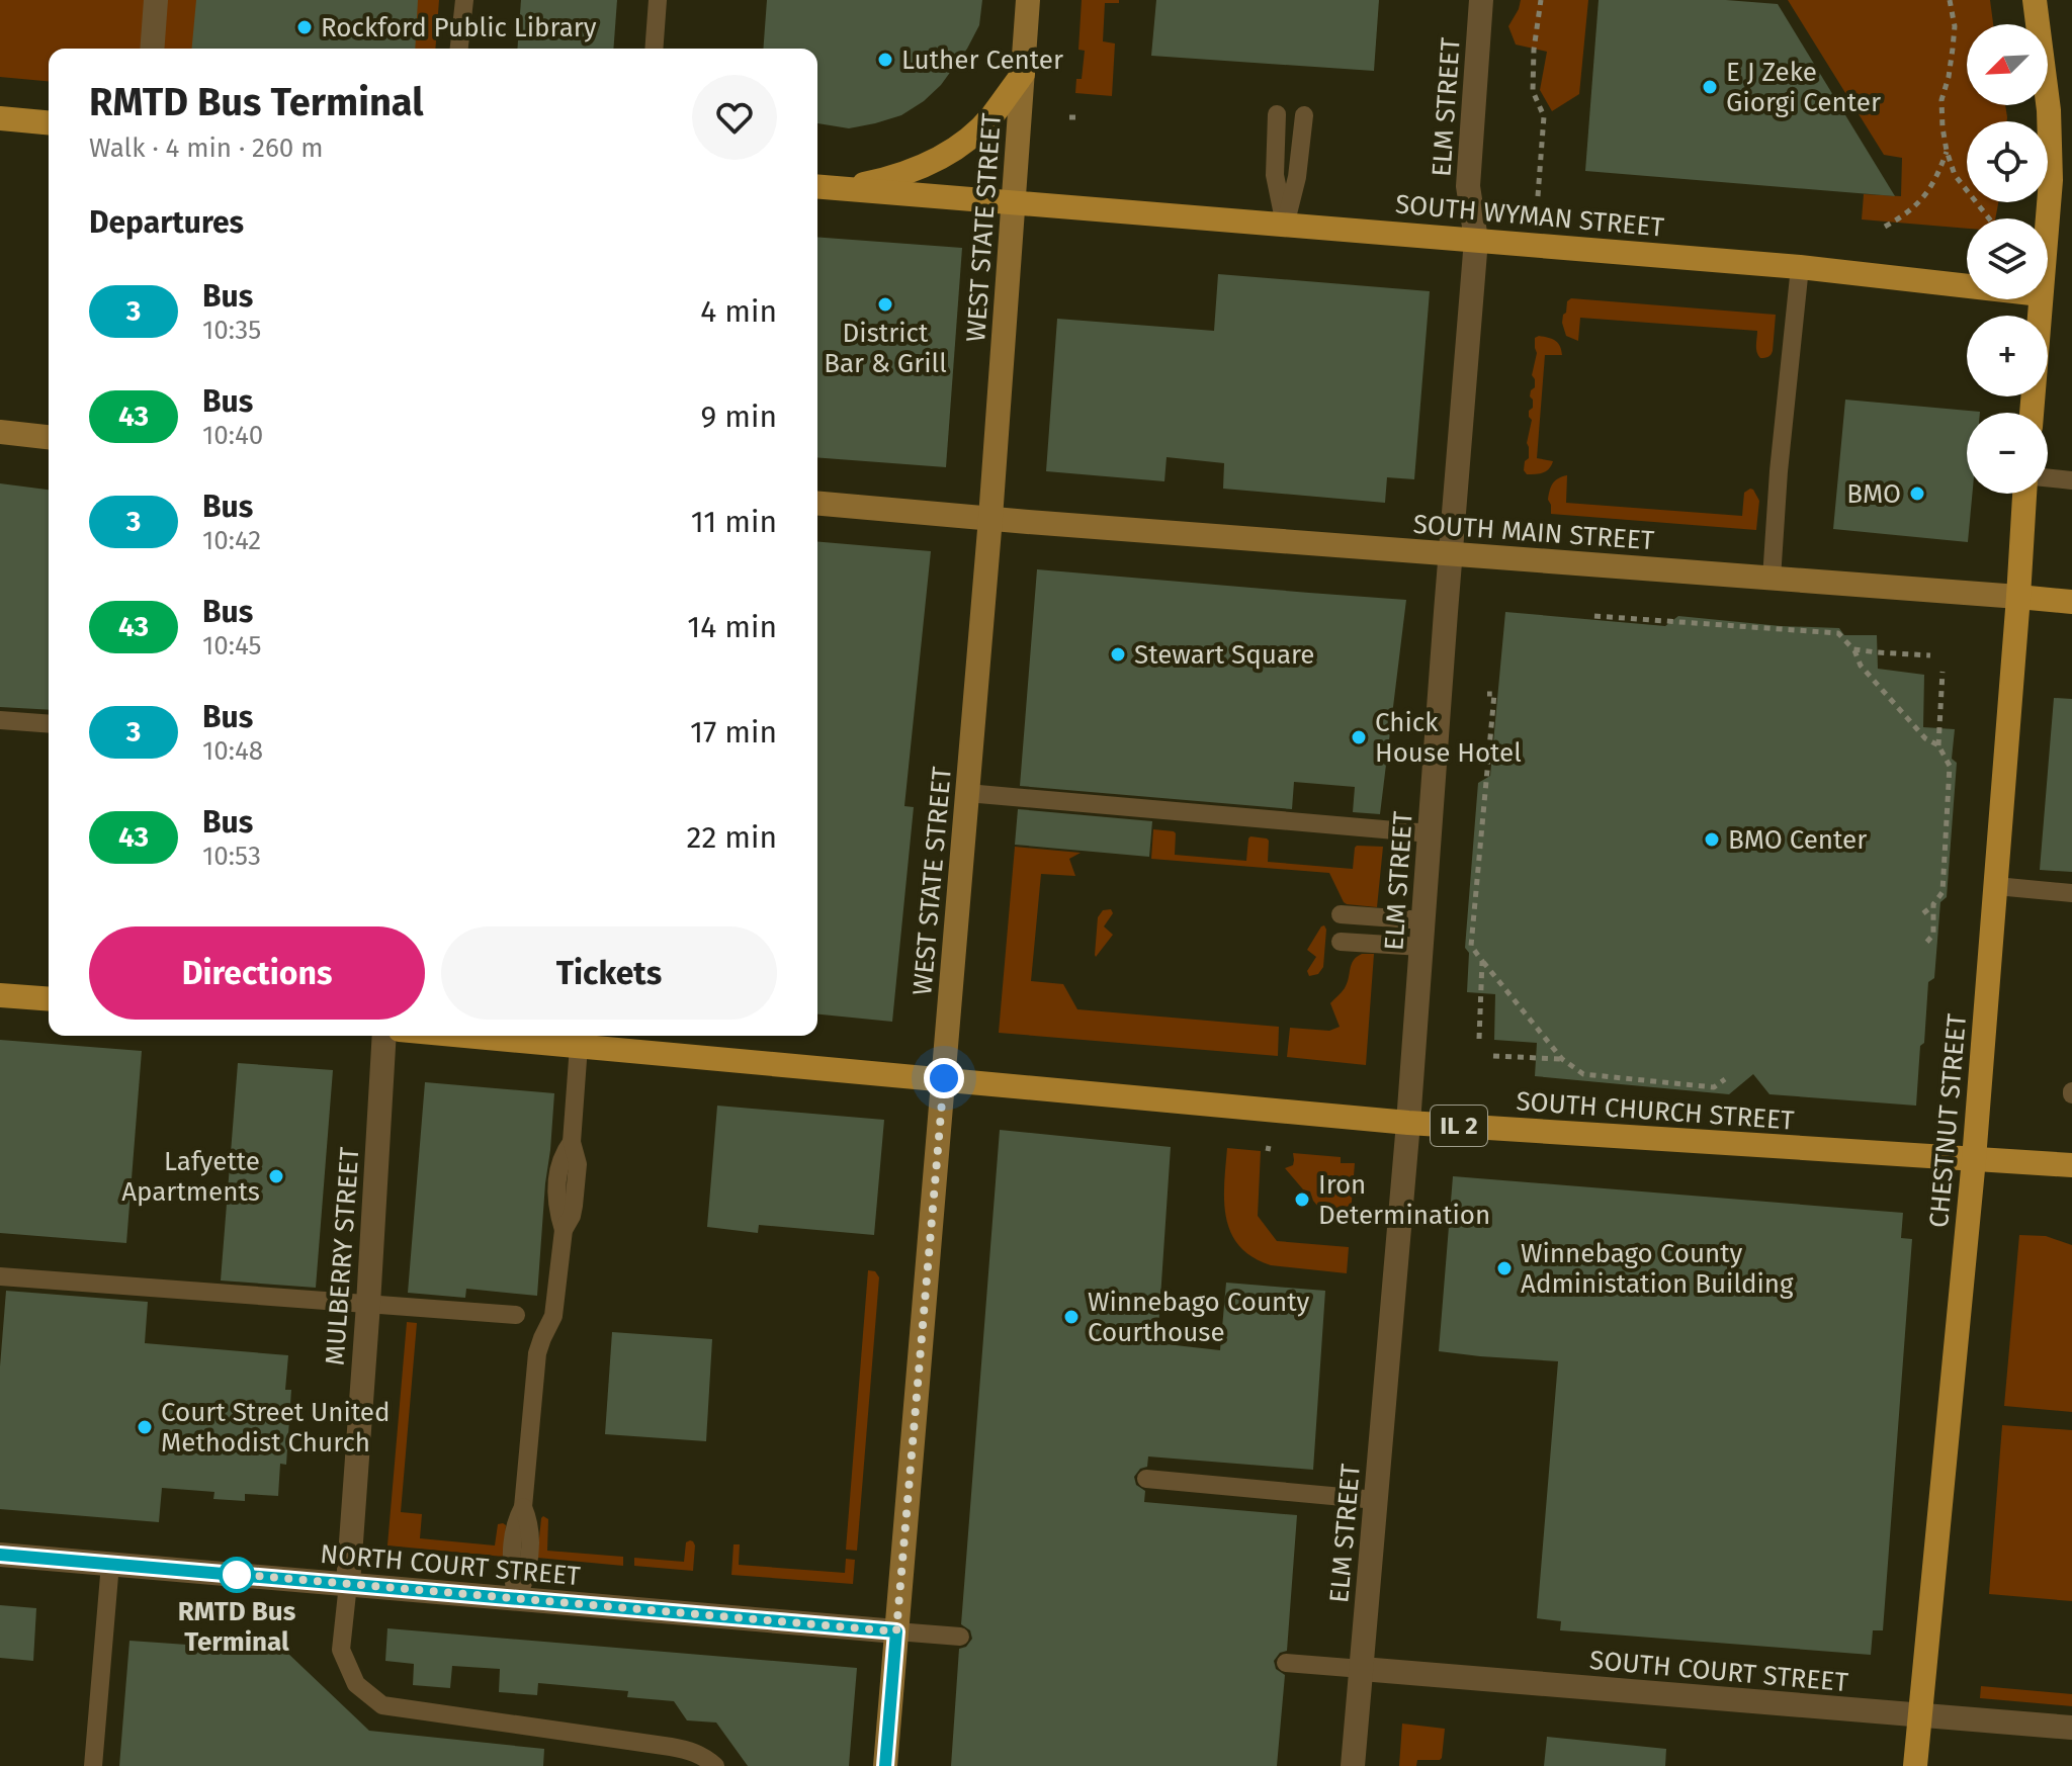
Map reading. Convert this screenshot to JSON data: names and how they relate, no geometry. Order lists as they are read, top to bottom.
{
  "streets": {
    "main road": [
      "SOUTH WYMAN STREET",
      "WEST STATE STREET",
      "SOUTH MAIN STREET",
      "SOUTH CHURCH STREET",
      "CHESTNUT STREET",
      "IL 2"
    ],
    "street": [
      "ELM STREET",
      "MULBERRY STREET",
      "NORTH COURT STREET",
      "SOUTH COURT STREET"
    ]
  },
  "crossings": [
    ["ELM STREET", "SOUTH WYMAN STREET"],
    ["ELM STREET", "SOUTH MAIN STREET"],
    ["ELM STREET", "SOUTH CHURCH STREET"],
    ["ELM STREET", "SOUTH COURT STREET"],
    ["SOUTH WYMAN STREET", "WEST STATE STREET"],
    ["WEST STATE STREET", "SOUTH MAIN STREET"],
    ["WEST STATE STREET", "SOUTH CHURCH STREET"],
    ["WEST STATE STREET", "IL 2"],
    ["WEST STATE STREET", "NORTH COURT STREET"],
    ["SOUTH MAIN STREET", "CHESTNUT STREET"],
    ["SOUTH CHURCH STREET", "CHESTNUT STREET"],
    ["SOUTH CHURCH STREET", "IL 2"],
    ["CHESTNUT STREET", "SOUTH COURT STREET"],
    ["MULBERRY STREET", "NORTH COURT STREET"]
  ],
  "places": [
    "Rockford Public Library",
    "Luther Center",
    "E J Zeke Giorgi Center",
    "District Bar & Grill",
    "BMO",
    "Stewart Square",
    "Chick House Hotel",
    "BMO Center",
    "Lafyette Apartments",
    "Iron Determination",
    "Winnebago County Administation Building",
    "Winnebago County Courthouse",
    "Court Street United Methodist Church",
    "RMTD Bus Terminal"
  ],
  "lines": ["bus line 3"],
  "north": "bottom left",
  "page": {
    "map_buttons": ["+", "−"],
    "heading": [
      ["RMTD Bus Terminal", "Walk · 4 min · 260 m"],
      "Departures"
    ],
    "list": [
      {
        "mark": "3",
        "name": "Bus",
        "note": "10:35",
        "value": "4 min"
      },
      {
        "mark": "43",
        "name": "Bus",
        "note": "10:40",
        "value": "9 min"
      },
      {
        "mark": "3",
        "name": "Bus",
        "note": "10:42",
        "value": "11 min"
      },
      {
        "mark": "43",
        "name": "Bus",
        "note": "10:45",
        "value": "14 min"
      },
      {
        "mark": "3",
        "name": "Bus",
        "note": "10:48",
        "value": "17 min"
      },
      {
        "mark": "43",
        "name": "Bus",
        "note": "10:53",
        "value": "22 min"
      }
    ],
    "buttons": ["Directions", "Tickets"]
  }
}
